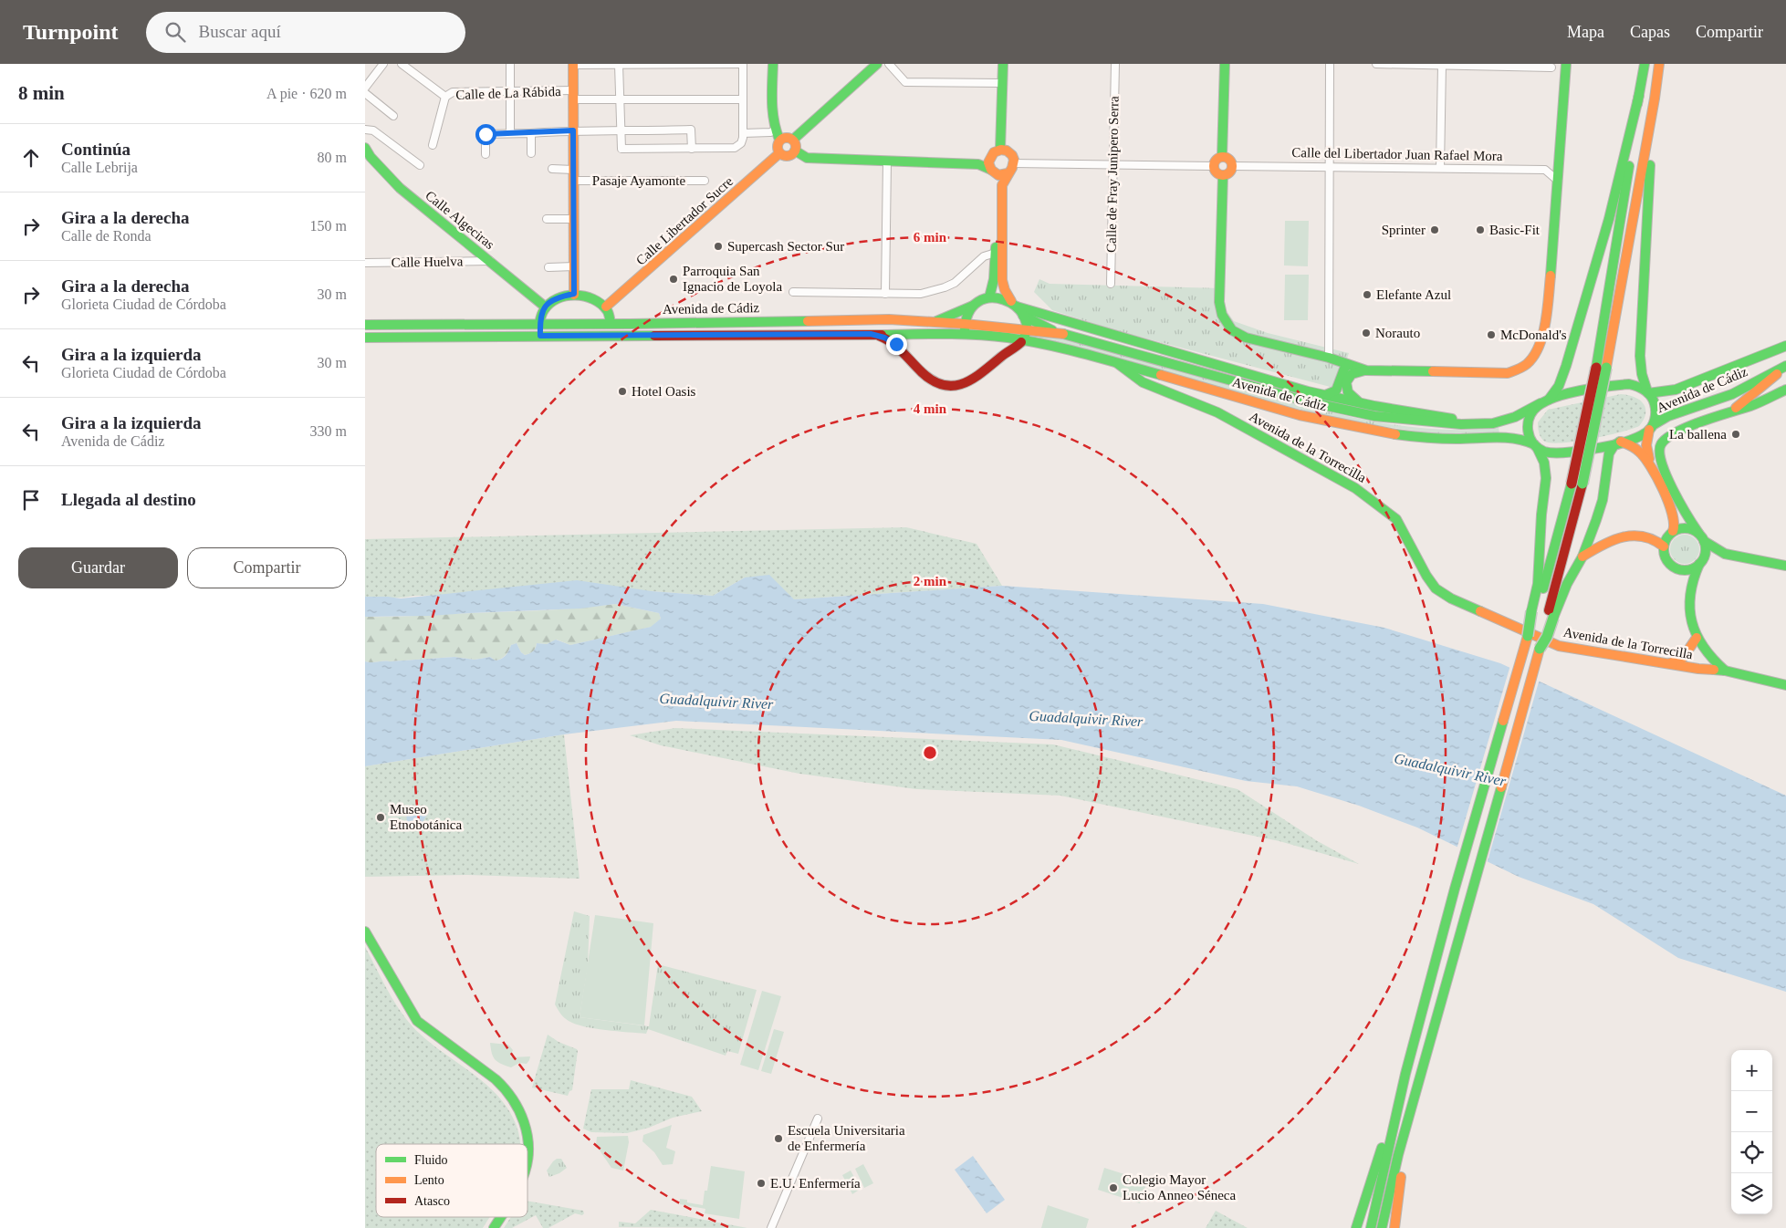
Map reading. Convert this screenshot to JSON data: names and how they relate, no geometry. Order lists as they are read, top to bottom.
{
  "streets": {
    "main road": [
      "Calle Algeciras",
      "Calle Libertador Sucre",
      "Avenida de Cádiz",
      "Avenida de la Torrecilla"
    ],
    "street": [
      "Calle de La Rábida",
      "Calle del Libertador Juan Rafael Mora",
      "Calle de Fray Junipero Serra",
      "Pasaje Ayamonte",
      "Calle Huelva"
    ]
  },
  "crossings": [
    ["Calle Algeciras", "Calle Huelva"],
    ["Avenida de Cádiz", "Avenida de la Torrecilla"]
  ],
  "water": ["Guadalquivir River"],
  "places": [
    "Sprinter",
    "Basic-Fit",
    "Supercash Sector Sur",
    "Parroquia San Ignacio de Loyola",
    "Elefante Azul",
    "Norauto",
    "McDonald's",
    "Hotel Oasis",
    "La ballena",
    "Museo Etnobotánica",
    "Escuela Universitaria de Enfermería",
    "E.U. Enfermería",
    "Colegio Mayor Lucio Anneo Séneca"
  ],
  "legend": ["Fluido", "Lento", "Atasco"],
  "page": {
    "header": "Turnpoint",
    "search": "Buscar aquí",
    "nav": ["Mapa", "Capas", "Compartir"],
    "heading": ["8 min", "A pie · 620 m"],
    "list": [
      ["Continúa", "Calle Lebrija", "80 m"],
      ["Gira a la derecha", "Calle de Ronda", "150 m"],
      ["Gira a la derecha", "Glorieta Ciudad de Córdoba", "30 m"],
      ["Gira a la izquierda", "Glorieta Ciudad de Córdoba", "30 m"],
      ["Gira a la izquierda", "Avenida de Cádiz", "330 m"],
      "Llegada al destino"
    ],
    "buttons": ["Guardar", "Compartir"],
    "map_buttons": ["+", "−"]
  },
  "rings": ["6 min", "4 min", "2 min"]
}
